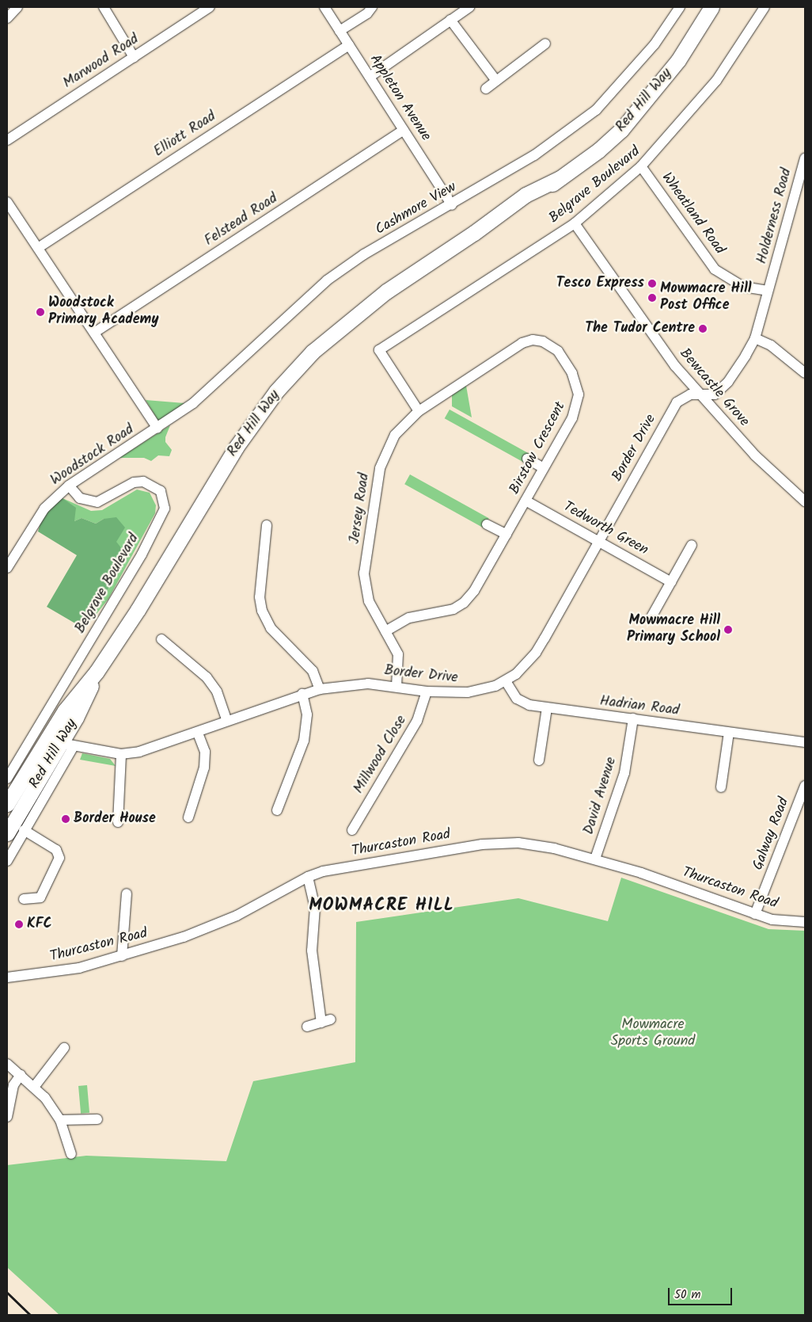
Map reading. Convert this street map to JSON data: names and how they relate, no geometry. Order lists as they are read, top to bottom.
{
  "streets": {
    "highway": ["Red Hill Way"],
    "street": [
      "Marwood Road",
      "Appleton Avenue",
      "Elliott Road",
      "Belgrave Boulevard",
      "Cashmore View",
      "Wheatland Road",
      "Holderness Road",
      "Felstead Road",
      "Bewcastle Grove",
      "Birstow Crescent",
      "Border Drive",
      "Woodstock Road",
      "Jersey Road",
      "Tedworth Green",
      "Hadrian Road",
      "Millwood Close",
      "David Avenue",
      "Galway Road",
      "Thurcaston Road"
    ]
  },
  "crossings": [
    ["Appleton Avenue", "Elliott Road"],
    ["Appleton Avenue", "Cashmore View"],
    ["Appleton Avenue", "Felstead Road"],
    ["Red Hill Way", "Border Drive"],
    ["Belgrave Boulevard", "Wheatland Road"],
    ["Belgrave Boulevard", "Bewcastle Grove"],
    ["Belgrave Boulevard", "Birstow Crescent"],
    ["Belgrave Boulevard", "Woodstock Road"],
    ["Belgrave Boulevard", "Jersey Road"],
    ["Cashmore View", "Woodstock Road"],
    ["Wheatland Road", "Holderness Road"],
    ["Holderness Road", "Bewcastle Grove"],
    ["Holderness Road", "Border Drive"],
    ["Bewcastle Grove", "Border Drive"],
    ["Birstow Crescent", "Jersey Road"],
    ["Birstow Crescent", "Tedworth Green"],
    ["Border Drive", "Jersey Road"],
    ["Border Drive", "Tedworth Green"],
    ["Border Drive", "Hadrian Road"],
    ["Border Drive", "Millwood Close"],
    ["Hadrian Road", "David Avenue"],
    ["David Avenue", "Thurcaston Road"],
    ["Galway Road", "Thurcaston Road"]
  ],
  "districts": ["MOWMACRE HILL"],
  "parks": ["Mowmacre Sports Ground"],
  "places": [
    "Tesco Express",
    "Mowmacre Hill Post Office",
    "Woodstock Primary Academy",
    "The Tudor Centre",
    "Mowmacre Hill Primary School",
    "Border House",
    "KFC"
  ],
  "scale_bar": "50 m"
}
